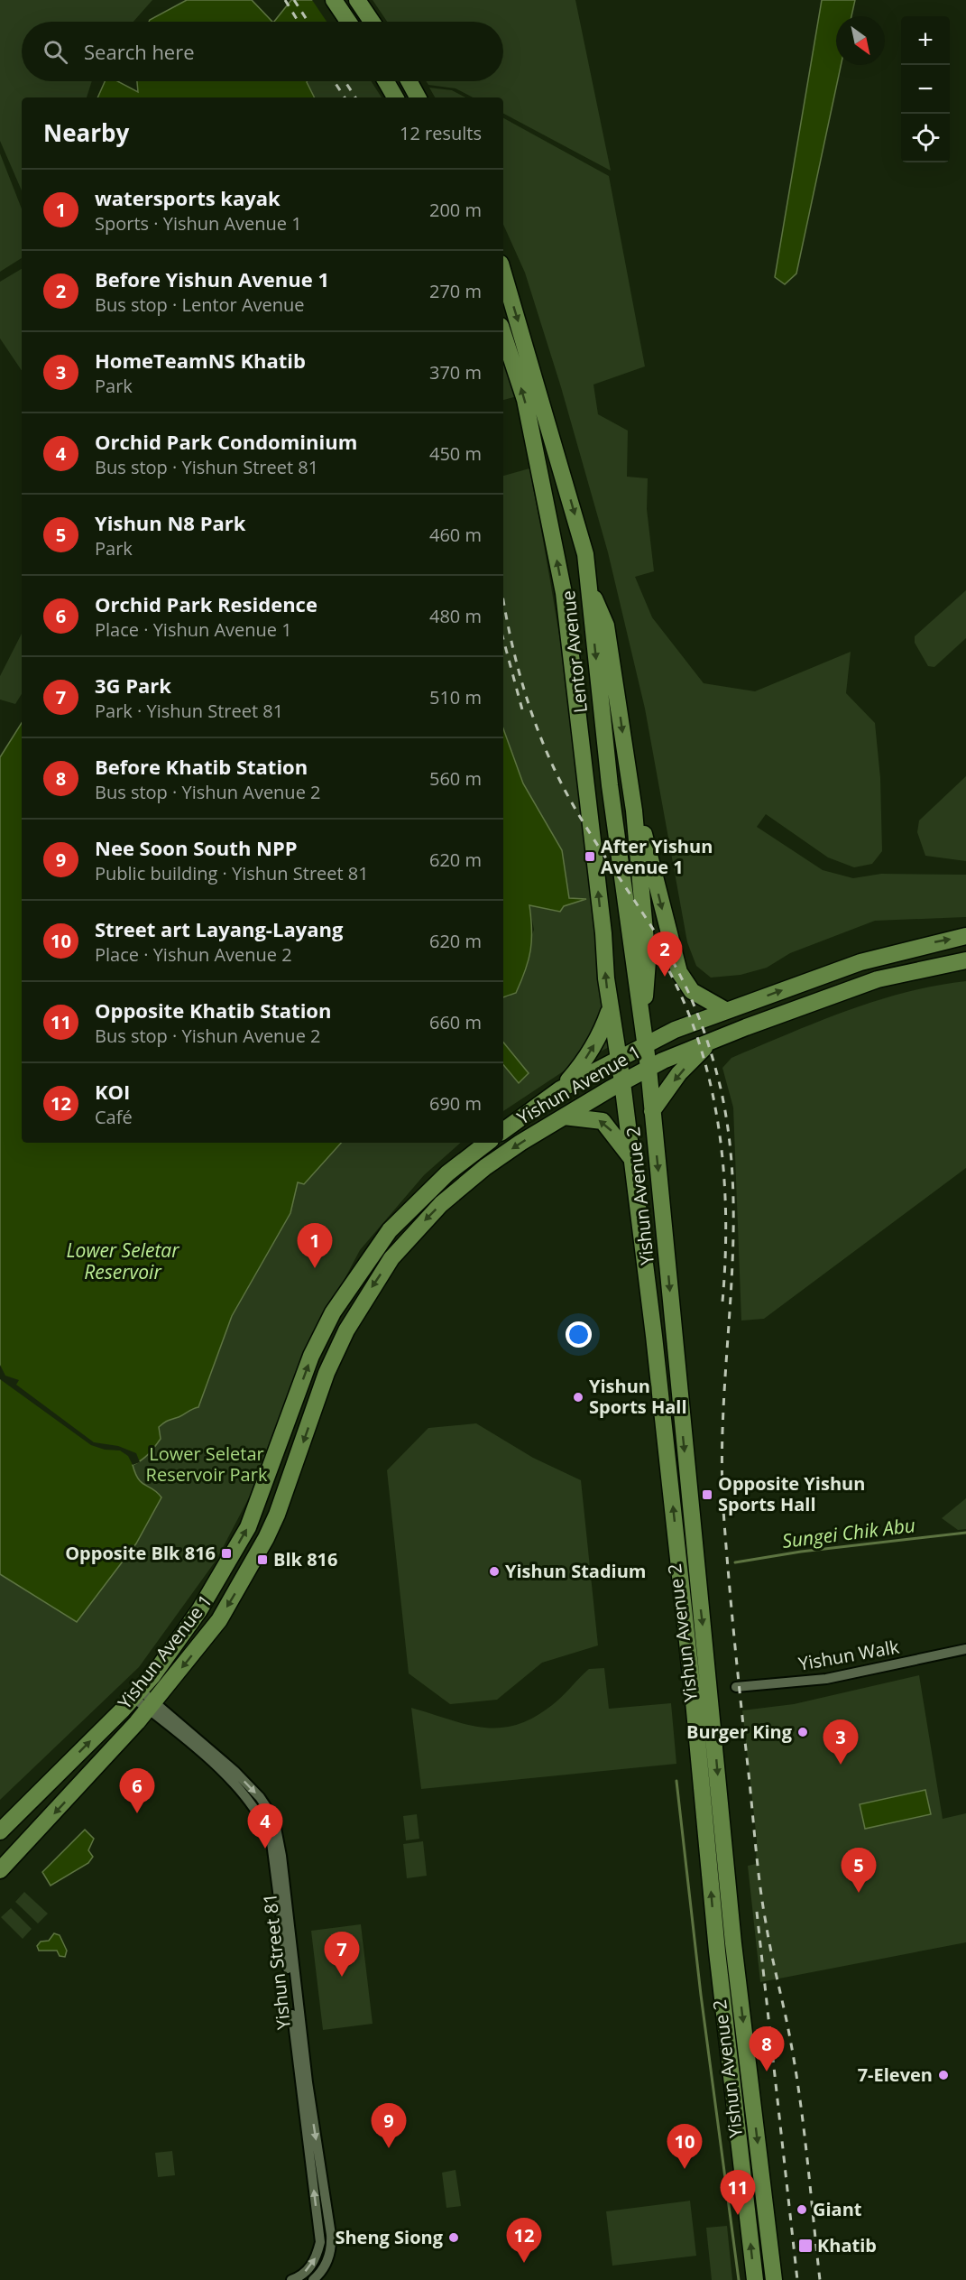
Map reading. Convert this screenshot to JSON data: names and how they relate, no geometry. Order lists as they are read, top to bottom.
{
  "streets": {
    "main road": ["Lentor Avenue", "Yishun Avenue 1", "Yishun Avenue 2"],
    "street": ["Yishun Walk", "Yishun Street 81"]
  },
  "crossings": [
    ["Lentor Avenue", "Yishun Avenue 1"],
    ["Lentor Avenue", "Yishun Avenue 2"],
    ["Yishun Avenue 1", "Yishun Avenue 2"],
    ["Yishun Avenue 1", "Yishun Street 81"]
  ],
  "water": ["Lower Seletar Reservoir", "Sungei Chik Abu"],
  "parks": ["Lower Seletar Reservoir Park"],
  "places": {
    "transit": [
      "After Yishun Avenue 1",
      "Opposite Yishun Sports Hall",
      "Opposite Blk 816",
      "Blk 816",
      "Khatib"
    ],
    "other": [
      "Yishun Sports Hall",
      "Yishun Stadium",
      "Burger King",
      "7-Eleven",
      "Giant",
      "Sheng Siong"
    ]
  },
  "north": "bottom right",
  "page": {
    "map_buttons": ["+", "−"],
    "search": "Search here",
    "heading": ["Nearby", "12 results"],
    "list": [
      {
        "mark": "1",
        "name": "watersports kayak",
        "note": "Sports · Yishun Avenue 1",
        "value": "200 m"
      },
      {
        "mark": "2",
        "name": "Before Yishun Avenue 1",
        "note": "Bus stop · Lentor Avenue",
        "value": "270 m"
      },
      {
        "mark": "3",
        "name": "HomeTeamNS Khatib",
        "note": "Park",
        "value": "370 m"
      },
      {
        "mark": "4",
        "name": "Orchid Park Condominium",
        "note": "Bus stop · Yishun Street 81",
        "value": "450 m"
      },
      {
        "mark": "5",
        "name": "Yishun N8 Park",
        "note": "Park",
        "value": "460 m"
      },
      {
        "mark": "6",
        "name": "Orchid Park Residence",
        "note": "Place · Yishun Avenue 1",
        "value": "480 m"
      },
      {
        "mark": "7",
        "name": "3G Park",
        "note": "Park · Yishun Street 81",
        "value": "510 m"
      },
      {
        "mark": "8",
        "name": "Before Khatib Station",
        "note": "Bus stop · Yishun Avenue 2",
        "value": "560 m"
      },
      {
        "mark": "9",
        "name": "Nee Soon South NPP",
        "note": "Public building · Yishun Street 81",
        "value": "620 m"
      },
      {
        "mark": "10",
        "name": "Street art Layang-Layang",
        "note": "Place · Yishun Avenue 2",
        "value": "620 m"
      },
      {
        "mark": "11",
        "name": "Opposite Khatib Station",
        "note": "Bus stop · Yishun Avenue 2",
        "value": "660 m"
      },
      {
        "mark": "12",
        "name": "KOI",
        "note": "Café",
        "value": "690 m"
      }
    ],
    "pins": [
      "2",
      "1",
      "3",
      "6",
      "4",
      "5",
      "7",
      "8",
      "9",
      "10",
      "11",
      "12"
    ]
  }
}
